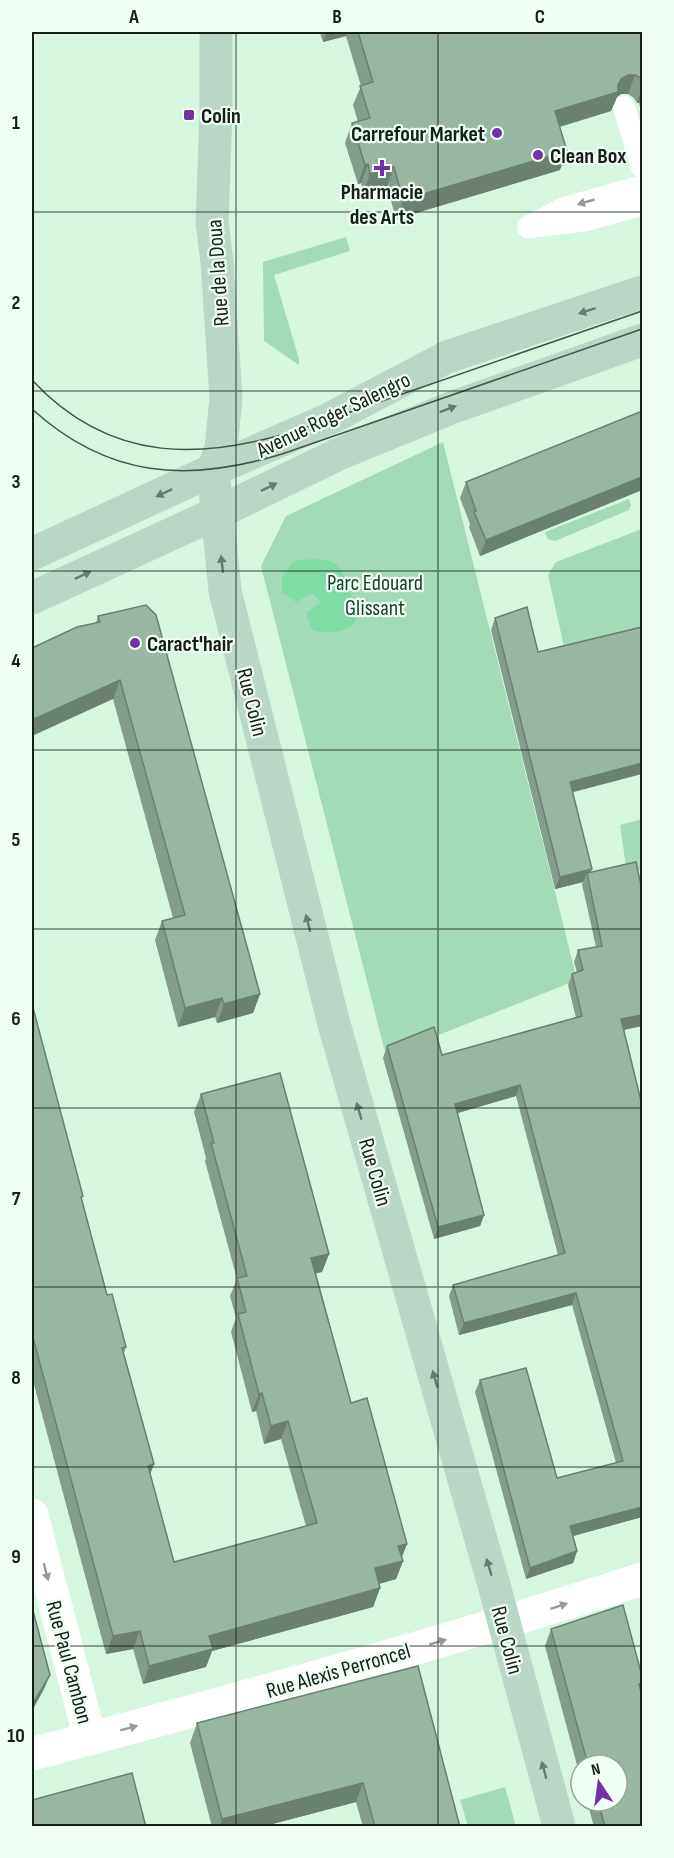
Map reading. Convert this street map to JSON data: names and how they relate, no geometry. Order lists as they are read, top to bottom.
{
  "streets": {
    "street": [
      "Rue de la Doua",
      "Avenue Roger Salengro",
      "Rue Colin",
      "Rue Paul Cambon",
      "Rue Alexis Perroncel"
    ]
  },
  "crossings": [
    ["Rue de la Doua", "Avenue Roger Salengro"],
    ["Rue de la Doua", "Rue Colin"],
    ["Avenue Roger Salengro", "Rue Colin"],
    ["Rue Colin", "Rue Alexis Perroncel"],
    ["Rue Paul Cambon", "Rue Alexis Perroncel"]
  ],
  "one_way": ["Rue Colin", "Rue Paul Cambon", "Rue Alexis Perroncel"],
  "parks": ["Parc Edouard Glissant"],
  "places": {
    "transit": ["Colin"],
    "other": ["Carrefour Market", "Clean Box", "Caract'hair"],
    "health": ["Pharmacie des Arts"]
  },
  "north": "top",
  "grid": {
    "columns": ["A", "B", "C"],
    "rows": [
      "1",
      "2",
      "3",
      "4",
      "5",
      "6",
      "7",
      "8",
      "9",
      "10"
    ]
  }
}
